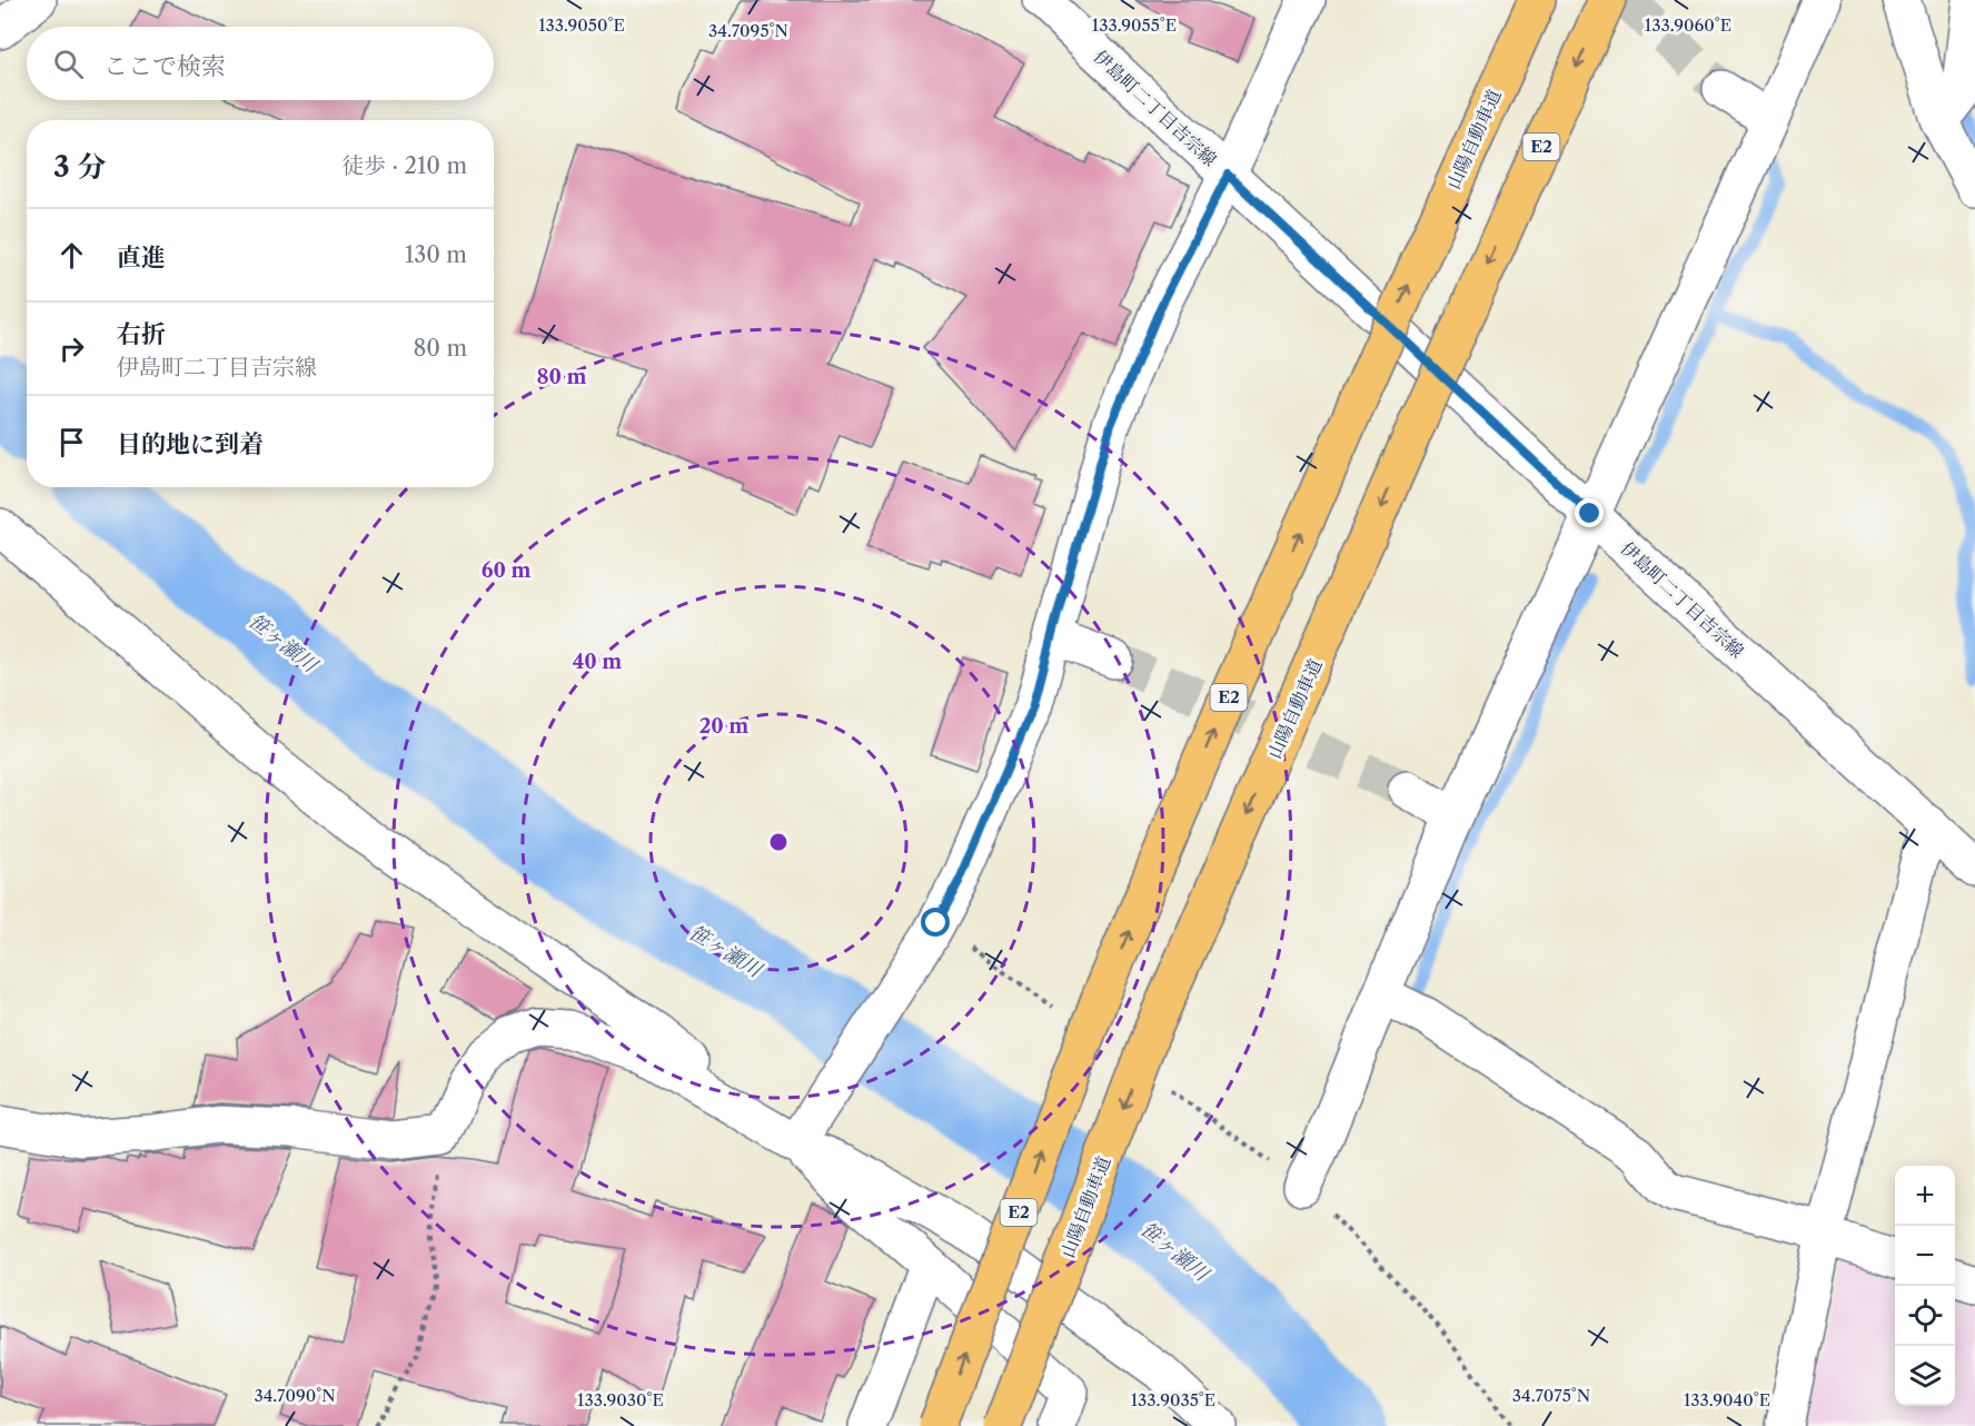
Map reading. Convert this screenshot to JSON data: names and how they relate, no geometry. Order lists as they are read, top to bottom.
{
  "streets": {
    "highway": ["山陽自動車道", "E2"],
    "street": ["伊島町二丁目吉宗線"]
  },
  "water": ["笹ヶ瀬川"],
  "page": {
    "search": "ここで検索",
    "heading": ["3 分", "徒歩 · 210 m"],
    "list": [
      ["直進", "130 m"],
      ["右折", "伊島町二丁目吉宗線", "80 m"],
      "目的地に到着"
    ],
    "map_buttons": ["+", "−"]
  },
  "coordinates": [
    "133.9055°E",
    "133.9060°E",
    "133.9050°E",
    "34.7095°N",
    "34.7090°N",
    "34.7075°N",
    "133.9030°E",
    "133.9035°E",
    "133.9040°E"
  ],
  "rings": [
    "80 m",
    "60 m",
    "40 m",
    "20 m"
  ]
}
